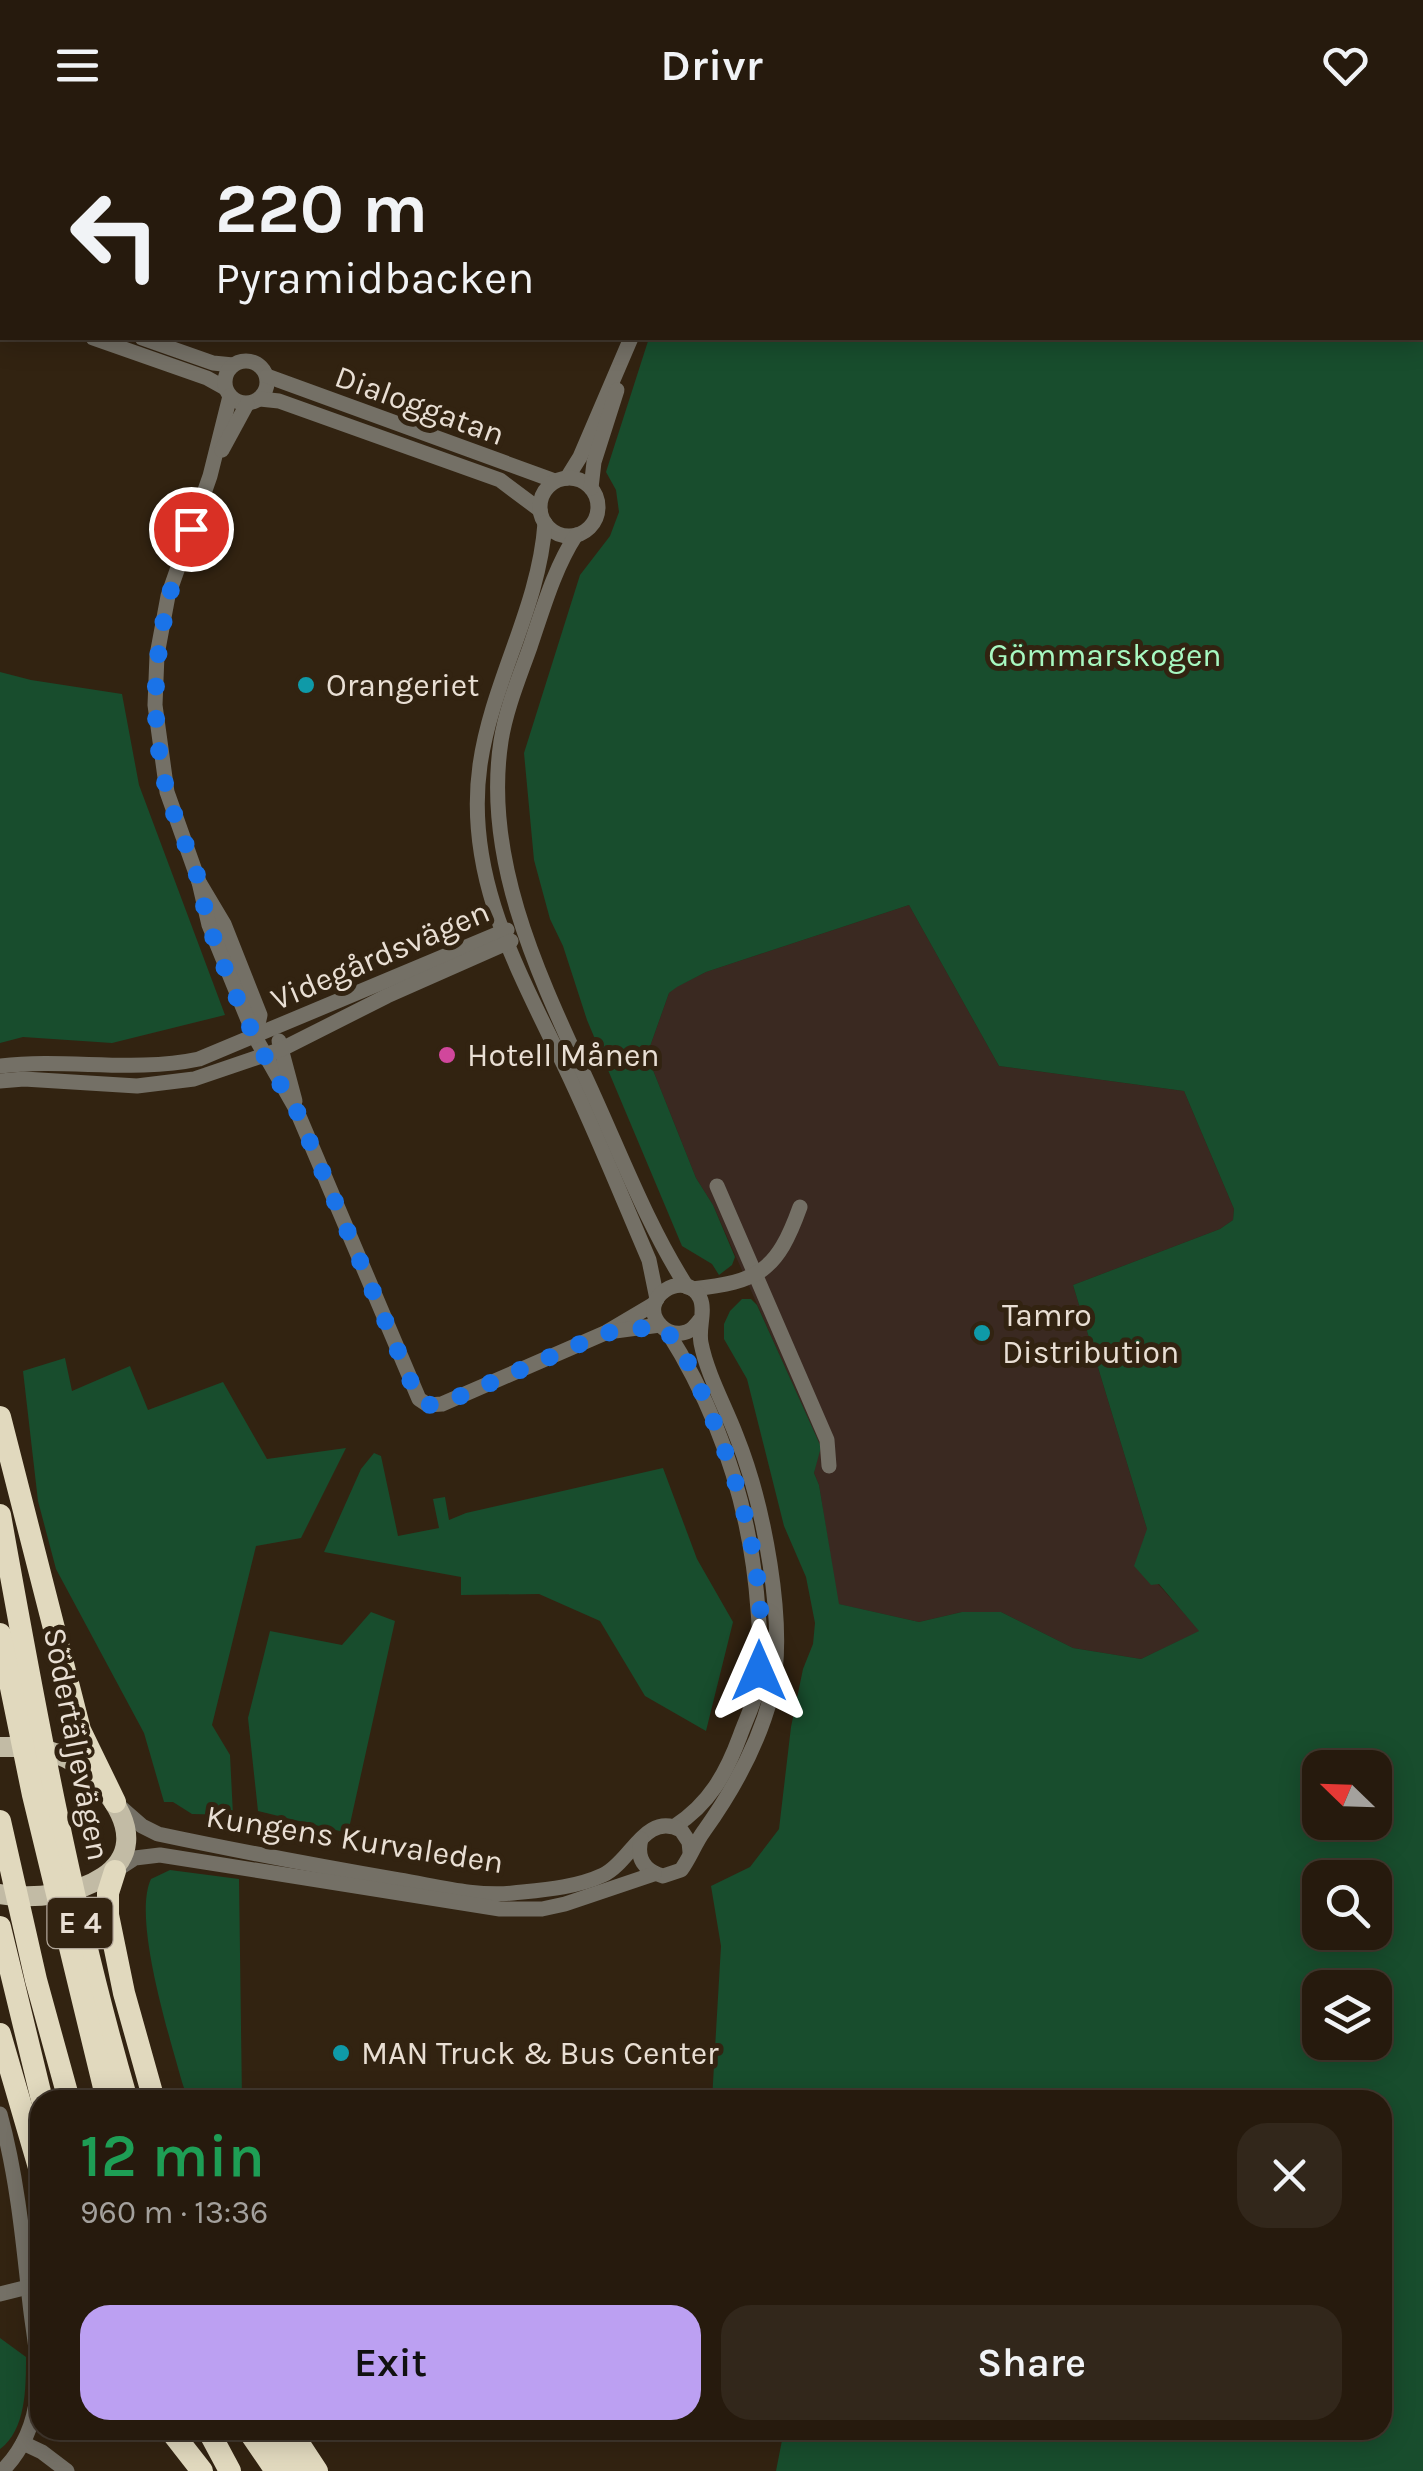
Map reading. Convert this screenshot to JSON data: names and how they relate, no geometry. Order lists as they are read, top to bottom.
{
  "streets": {
    "highway": ["Södertäljevägen", "E 4"],
    "street": ["Dialoggatan", "Videgårdsvägen", "Kungens Kurvaleden"]
  },
  "parks": ["Gömmarskogen"],
  "places": [
    "Orangeriet",
    "Hotell Månen",
    "Tamro Distribution",
    "MAN Truck & Bus Center"
  ],
  "north": "top left",
  "page": {
    "header": "Drivr",
    "turn": ["220 m", "Pyramidbacken"],
    "heading": ["12 min", "960 m · 13:36"],
    "buttons": ["Exit", "Share"]
  }
}
